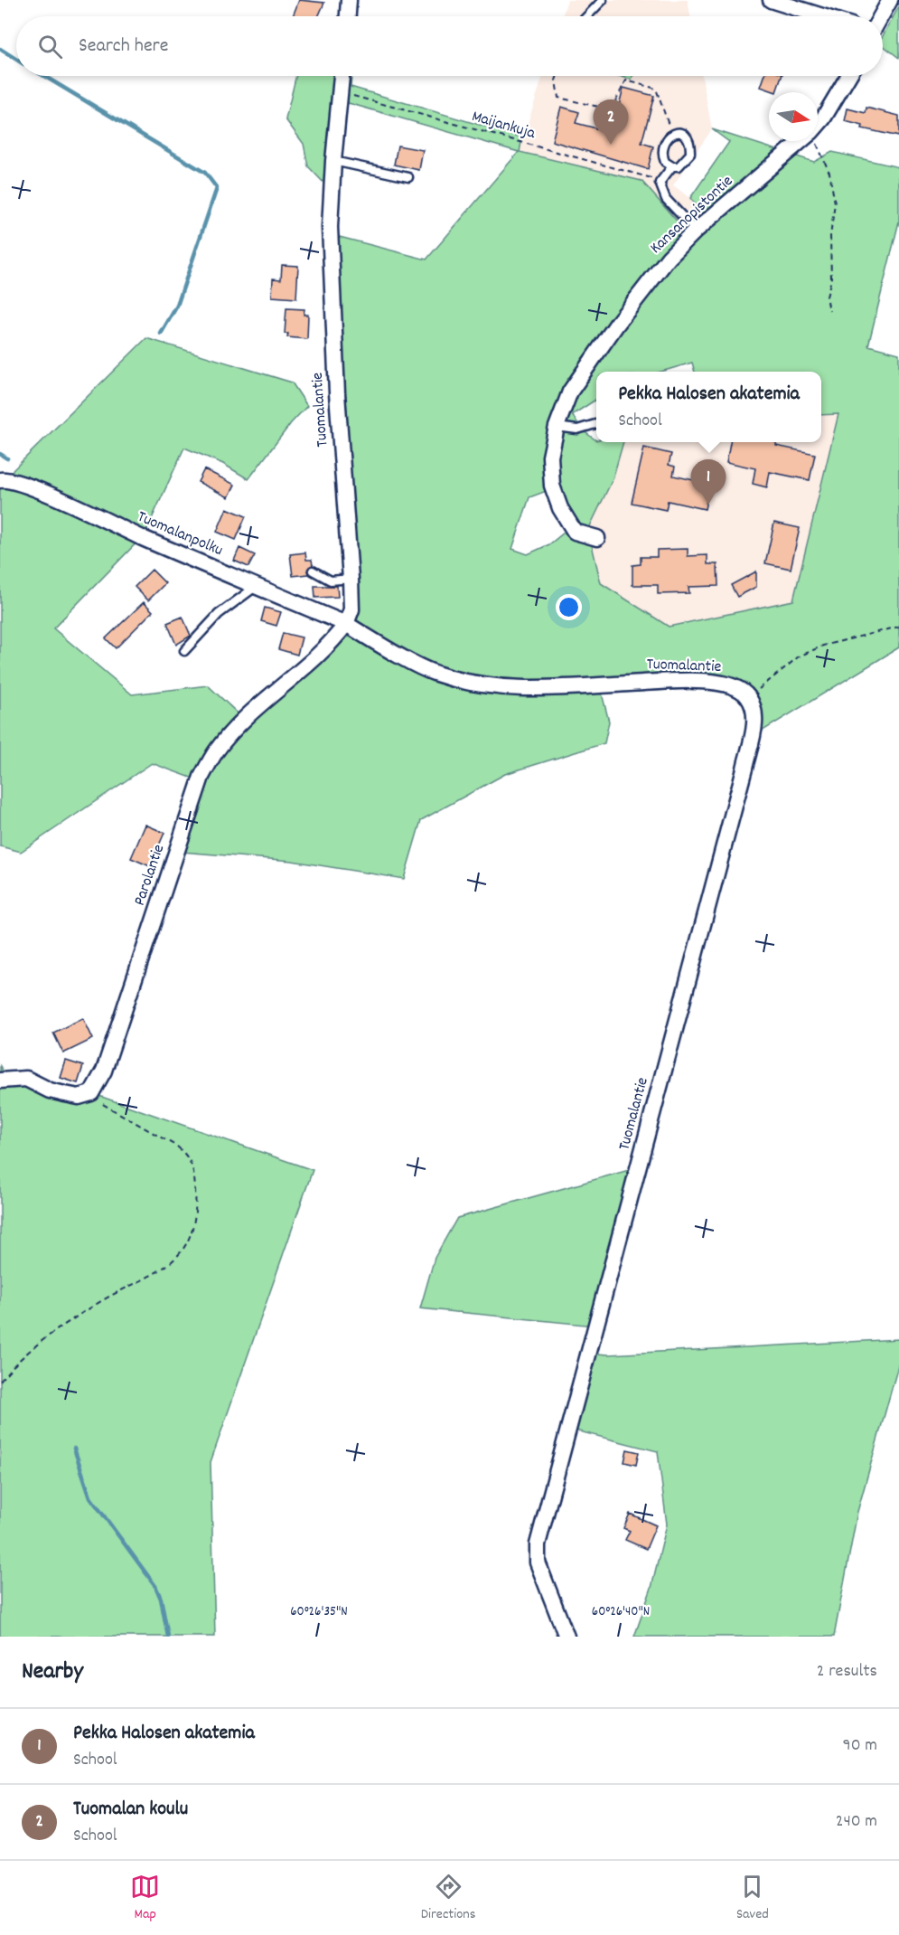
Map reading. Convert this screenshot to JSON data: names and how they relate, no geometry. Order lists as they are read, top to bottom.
{
  "streets": {
    "street": [
      "Kansanopistontie",
      "Tuomalantie",
      "Tuomalanpolku",
      "Parolantie"
    ],
    "path": ["Maijankuja"]
  },
  "crossings": [
    ["Maijankuja", "Tuomalantie"],
    ["Tuomalantie", "Tuomalanpolku"],
    ["Tuomalantie", "Parolantie"],
    ["Tuomalanpolku", "Parolantie"]
  ],
  "north": "right",
  "page": {
    "search": "Search here",
    "pins": ["2", "1"],
    "popup": ["Pekka Halosen akatemia", "School"],
    "heading": ["Nearby", "2 results"],
    "list": [
      {
        "mark": "1",
        "name": "Pekka Halosen akatemia",
        "note": "School",
        "value": "90 m"
      },
      {
        "mark": "2",
        "name": "Tuomalan koulu",
        "note": "School",
        "value": "240 m"
      }
    ],
    "nav": ["Map", "Directions", "Saved"]
  },
  "coordinates": ["60°26'35\"N", "60°26'40\"N"]
}
